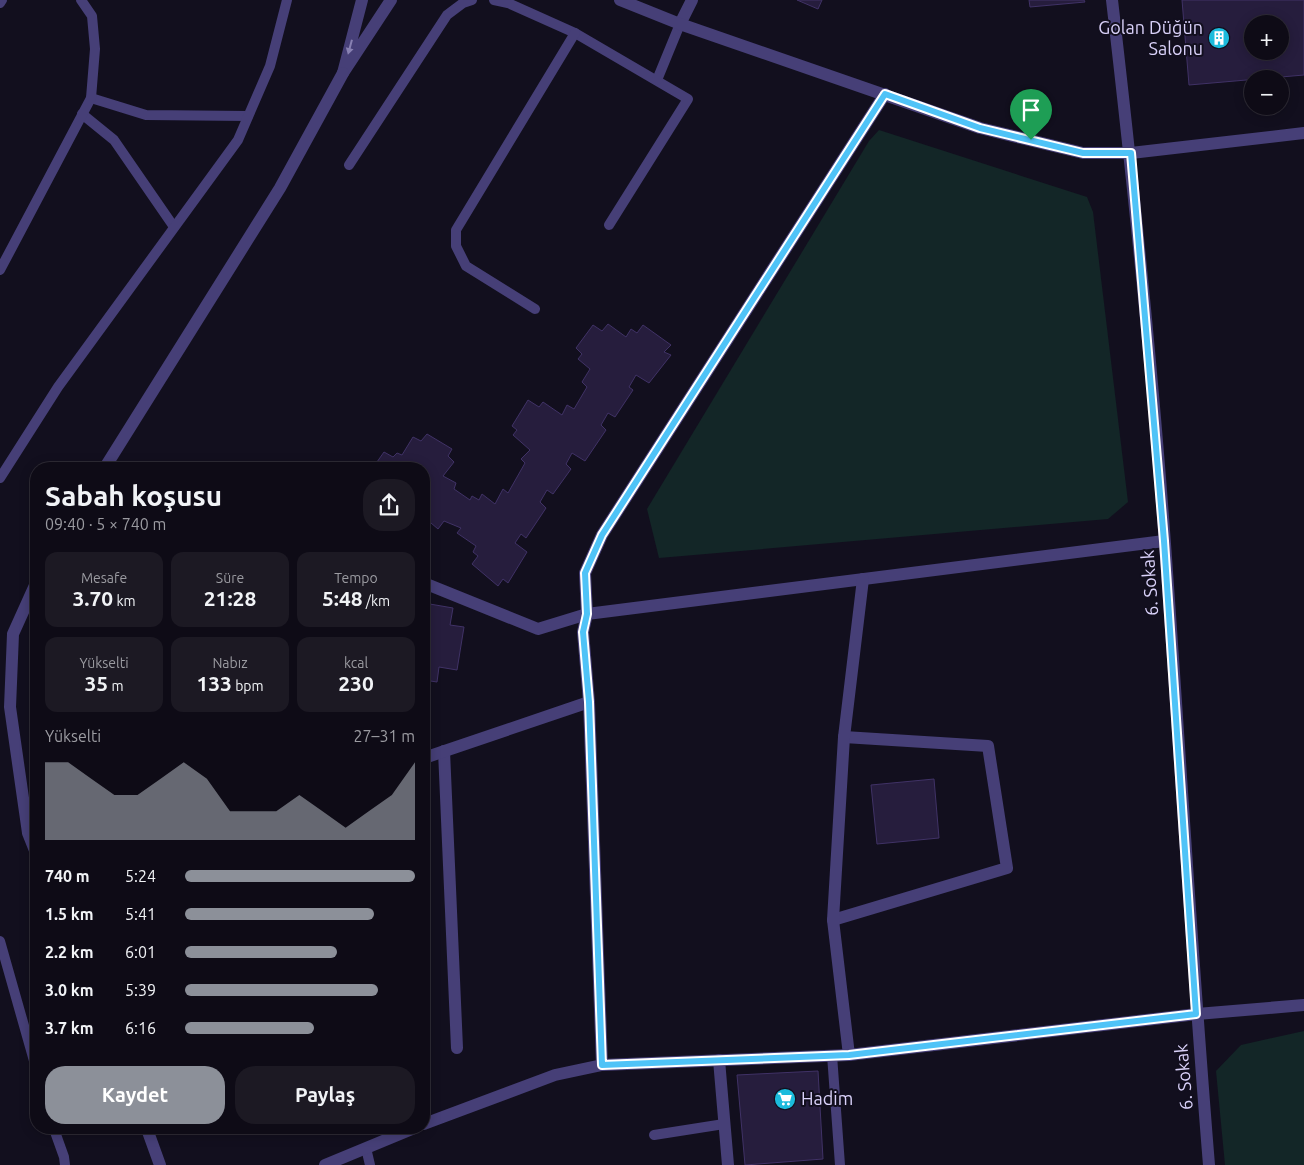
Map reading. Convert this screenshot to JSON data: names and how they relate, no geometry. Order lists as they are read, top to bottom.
{
  "streets": {
    "street": ["6. Sokak"]
  },
  "places": {
    "building": ["Golan Düğün Salonu"],
    "supermarket": ["Hadim"]
  },
  "page": {
    "map_buttons": ["+", "−"],
    "heading": ["Sabah koşusu", "09:40 · 5 × 740 m"],
    "stats": [
      ["Mesafe", "3.70 km"],
      ["Süre", "21:28"],
      ["Tempo", "5:48 /km"],
      ["Yükselti", "35 m"],
      ["Nabız", "133 bpm"],
      ["kcal", "230"]
    ],
    "chart": ["Yükselti", "27–31 m"],
    "list": [
      {
        "name": "740 m",
        "note": "5:24"
      },
      {
        "name": "1.5 km",
        "note": "5:41"
      },
      {
        "name": "2.2 km",
        "note": "6:01"
      },
      {
        "name": "3.0 km",
        "note": "5:39"
      },
      {
        "name": "3.7 km",
        "note": "6:16"
      }
    ],
    "buttons": ["Kaydet", "Paylaş"]
  }
}
